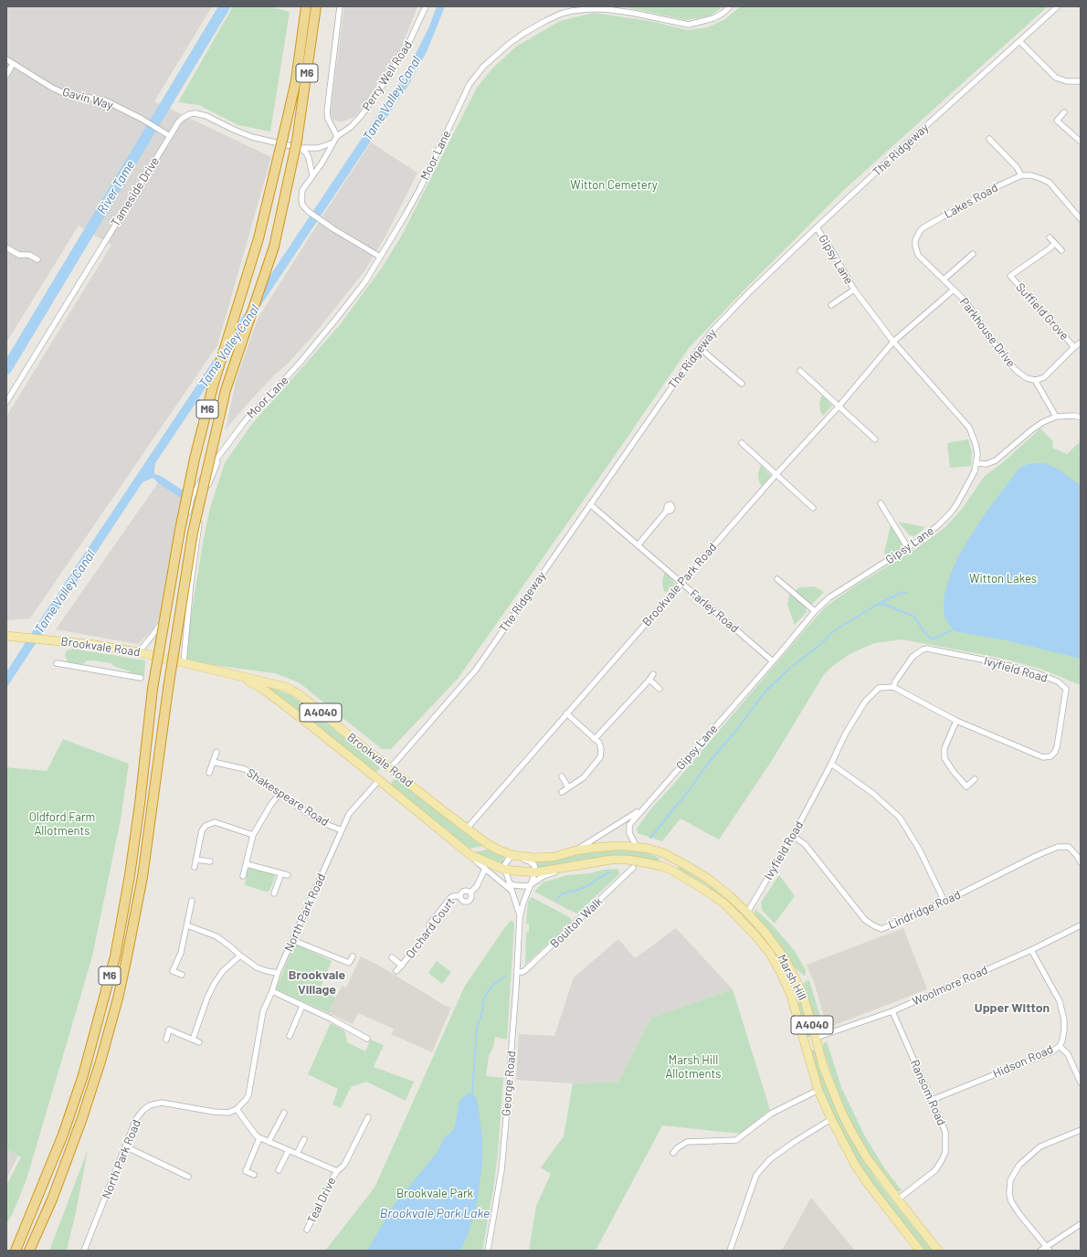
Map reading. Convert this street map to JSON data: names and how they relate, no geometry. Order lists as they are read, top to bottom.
{
  "streets": {
    "highway": ["M6"],
    "main road": ["Brookvale Road", "A4040", "Marsh Hill"],
    "street": [
      "Perry Well Road",
      "Gavin Way",
      "The Ridgeway",
      "Moor Lane",
      "Tameside Drive",
      "Lakes Road",
      "Gipsy Lane",
      "Suffield Grove",
      "Parkhouse Drive",
      "Brookvale Park Road",
      "Farley Road",
      "Ivyfield Road",
      "Shakespeare Road",
      "Lindridge Road",
      "North Park Road",
      "Boulton Walk",
      "Orchard Court",
      "Woolmore Road",
      "Hidson Road",
      "George Road",
      "Ransom Road",
      "Teal Drive"
    ]
  },
  "crossings": [
    ["M6", "Tameside Drive"],
    ["Perry Well Road", "Moor Lane"],
    ["Perry Well Road", "Tameside Drive"],
    ["Gavin Way", "Tameside Drive"],
    ["The Ridgeway", "Gipsy Lane"],
    ["The Ridgeway", "Farley Road"],
    ["The Ridgeway", "Brookvale Road"],
    ["Moor Lane", "Brookvale Road"],
    ["Lakes Road", "Parkhouse Drive"],
    ["Gipsy Lane", "Parkhouse Drive"],
    ["Gipsy Lane", "Brookvale Park Road"],
    ["Gipsy Lane", "Farley Road"],
    ["Gipsy Lane", "Marsh Hill"],
    ["Parkhouse Drive", "Brookvale Park Road"],
    ["Brookvale Park Road", "Farley Road"],
    ["Brookvale Park Road", "Brookvale Road"],
    ["Brookvale Road", "North Park Road"],
    ["Brookvale Road", "Marsh Hill"],
    ["Brookvale Road", "George Road"],
    ["Ivyfield Road", "Lindridge Road"],
    ["Ivyfield Road", "Marsh Hill"],
    ["Shakespeare Road", "North Park Road"],
    ["North Park Road", "Teal Drive"],
    ["Boulton Walk", "George Road"],
    ["Marsh Hill", "Woolmore Road"],
    ["Marsh Hill", "George Road"],
    ["Marsh Hill", "Ransom Road"],
    ["Woolmore Road", "Hidson Road"],
    ["Woolmore Road", "Ransom Road"],
    ["Hidson Road", "Ransom Road"]
  ],
  "districts": ["Brookvale Village", "Upper Witton"],
  "water": ["Tame Valley Canal", "River Tame", "Brookvale Park Lake"],
  "parks": [
    "Witton Cemetery",
    "Witton Lakes",
    "Oldford Farm Allotments",
    "Marsh Hill Allotments",
    "Brookvale Park"
  ]
}
